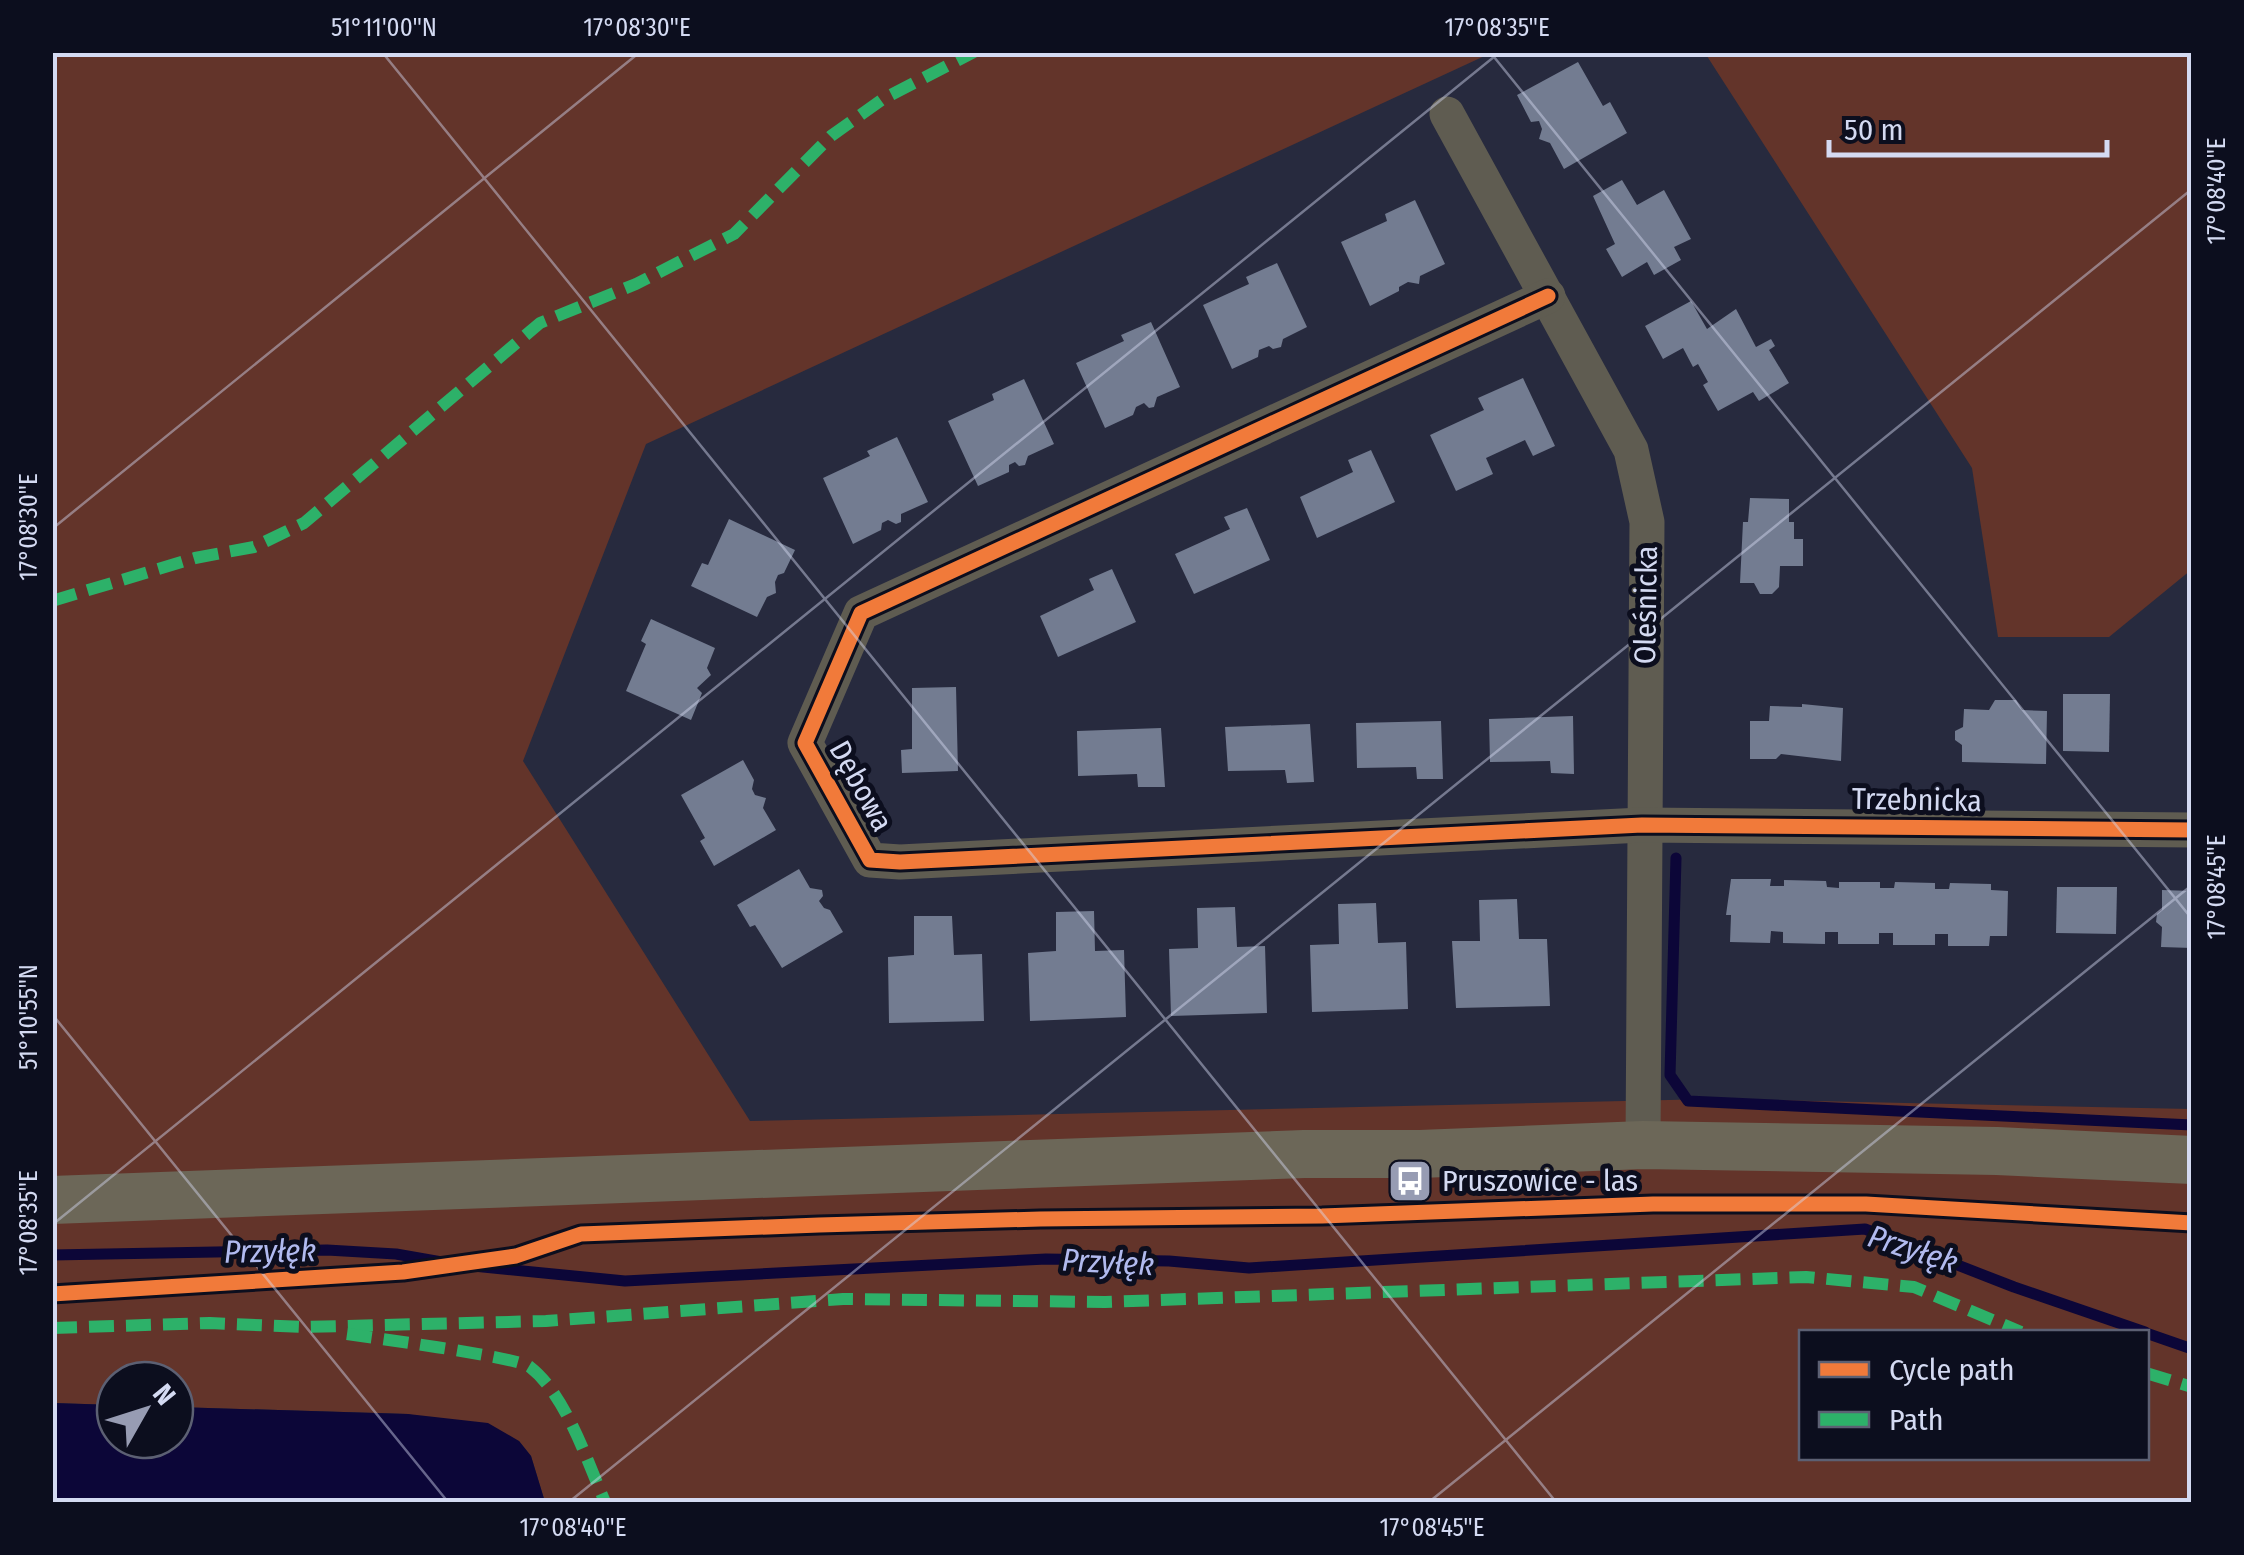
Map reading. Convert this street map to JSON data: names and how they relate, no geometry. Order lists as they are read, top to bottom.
{
  "streets": {
    "street": ["Oleśnicka", "Dębowa", "Trzebnicka"]
  },
  "crossings": [
    ["Oleśnicka", "Dębowa"],
    ["Oleśnicka", "Trzebnicka"],
    ["Dębowa", "Trzebnicka"]
  ],
  "water": ["Przyłęk"],
  "places": {
    "bus stop": ["Pruszowice - las"]
  },
  "legend": ["Cycle path", "Path"],
  "scale_bar": "50 m",
  "north": "top right",
  "coordinates": [
    "51°11'00\"N",
    "17°08'30\"E",
    "17°08'35\"E",
    "17°08'40\"E",
    "17°08'45\"E",
    "51°10'55\"N"
  ]
}
